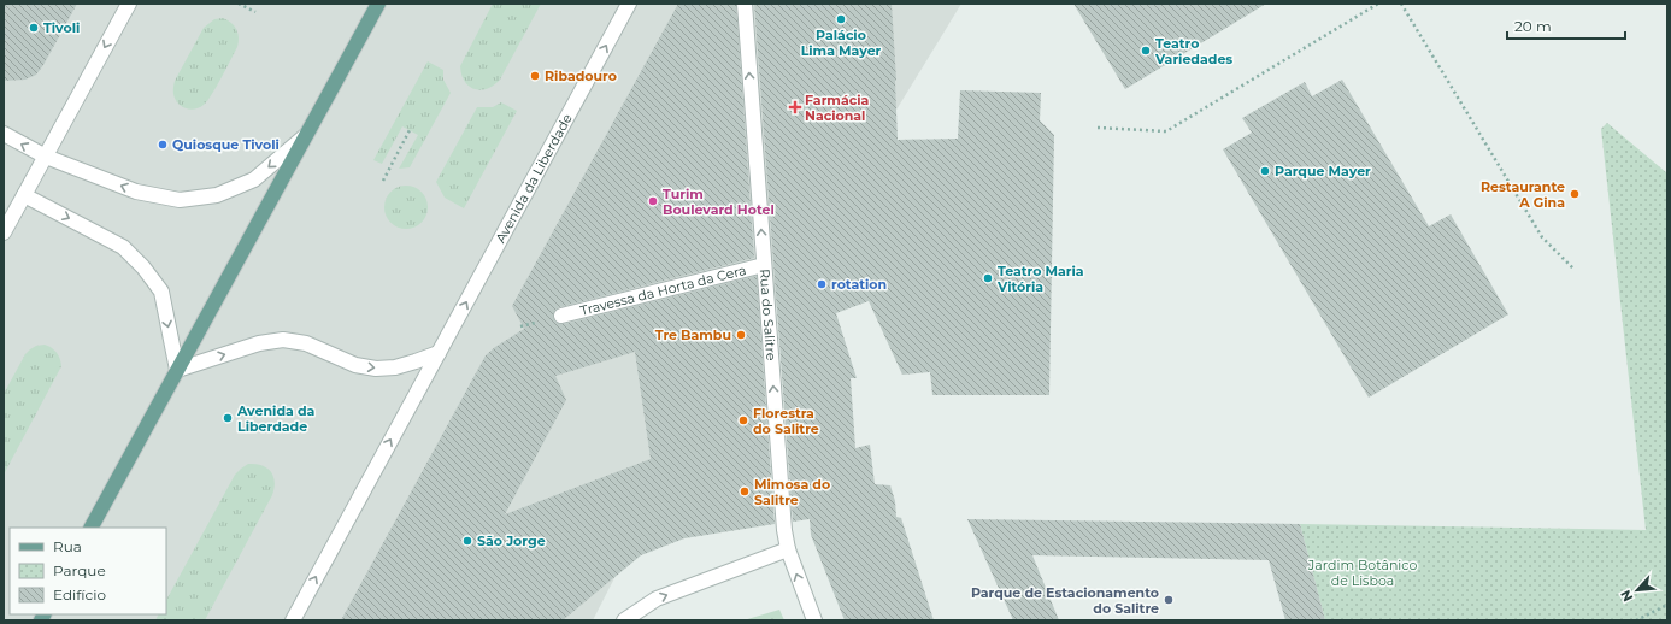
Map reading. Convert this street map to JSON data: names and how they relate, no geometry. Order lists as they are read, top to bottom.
{
  "streets": {
    "street": ["Avenida da Liberdade", "Travessa da Horta da Cera", "Rua do Salitre"]
  },
  "crossings": [
    ["Travessa da Horta da Cera", "Rua do Salitre"]
  ],
  "one_way": ["Avenida da Liberdade", "Rua do Salitre"],
  "parks": ["Jardim Botânico de Lisboa"],
  "places": {
    "other": [
      "Palácio Lima Mayer",
      "Tivoli",
      "Teatro Variedades",
      "Ribadouro",
      "Quiosque Tivoli",
      "Parque Mayer",
      "Restaurante A Gina",
      "Turim Boulevard Hotel",
      "Teatro Maria Vitória",
      "rotation",
      "Tre Bambu",
      "Avenida da Liberdade",
      "Florestra do Salitre",
      "Mimosa do Salitre",
      "São Jorge",
      "Parque de Estacionamento do Salitre"
    ],
    "health": ["Farmácia Nacional"]
  },
  "legend": ["Rua", "Parque", "Edifício"],
  "scale_bar": "20 m",
  "north": "bottom left"
}
